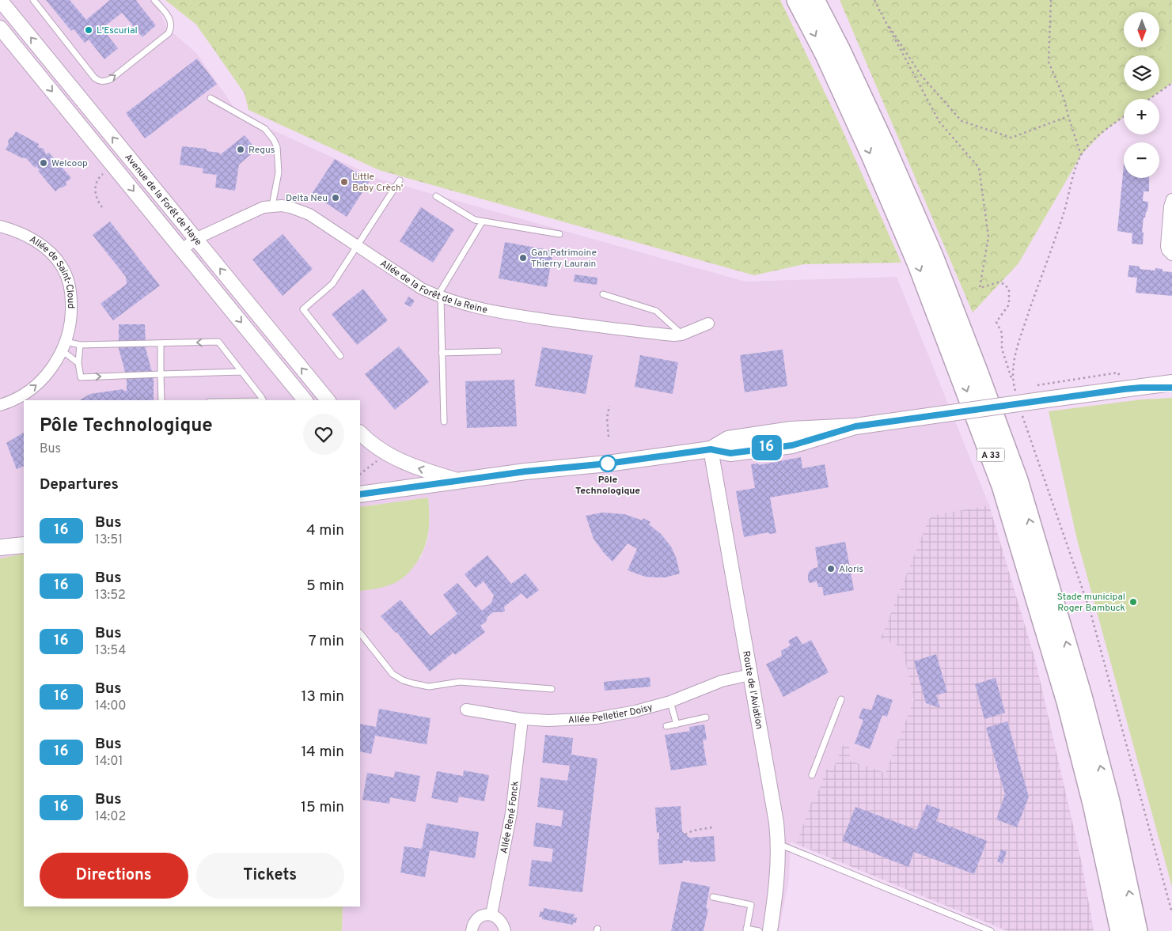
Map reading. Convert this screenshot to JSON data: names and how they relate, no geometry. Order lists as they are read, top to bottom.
{
  "streets": {
    "highway": ["A 33"],
    "street": [
      "Avenue de la Forêt de Haye",
      "Allée de Saint-Cloud",
      "Allée de la Forêt de la Reine",
      "Route de l'Aviation",
      "Allée Pelletier Doisy",
      "Allée René Fonck"
    ]
  },
  "crossings": [
    ["Avenue de la Forêt de Haye", "Allée de la Forêt de la Reine"],
    ["Route de l'Aviation", "Allée Pelletier Doisy"],
    ["Allée Pelletier Doisy", "Allée René Fonck"]
  ],
  "one_way": ["Allée de Saint-Cloud"],
  "places": [
    "L'Escurial",
    "Regus",
    "Welcoop",
    "Little Baby Crèch'",
    "Delta Neu",
    "Gan Patrimoine Thierry Laurain",
    "Pôle Technologique",
    "Aloris",
    "Stade municipal Roger Bambuck"
  ],
  "lines": ["bus line 16"],
  "north": "bottom",
  "page": {
    "on_map": "16",
    "map_buttons": ["+", "−"],
    "heading": [
      ["Pôle Technologique", "Bus"],
      "Departures"
    ],
    "list": [
      {
        "mark": "16",
        "name": "Bus",
        "note": "13:51",
        "value": "4 min"
      },
      {
        "mark": "16",
        "name": "Bus",
        "note": "13:52",
        "value": "5 min"
      },
      {
        "mark": "16",
        "name": "Bus",
        "note": "13:54",
        "value": "7 min"
      },
      {
        "mark": "16",
        "name": "Bus",
        "note": "14:00",
        "value": "13 min"
      },
      {
        "mark": "16",
        "name": "Bus",
        "note": "14:01",
        "value": "14 min"
      },
      {
        "mark": "16",
        "name": "Bus",
        "note": "14:02",
        "value": "15 min"
      }
    ],
    "buttons": ["Directions", "Tickets"]
  }
}
